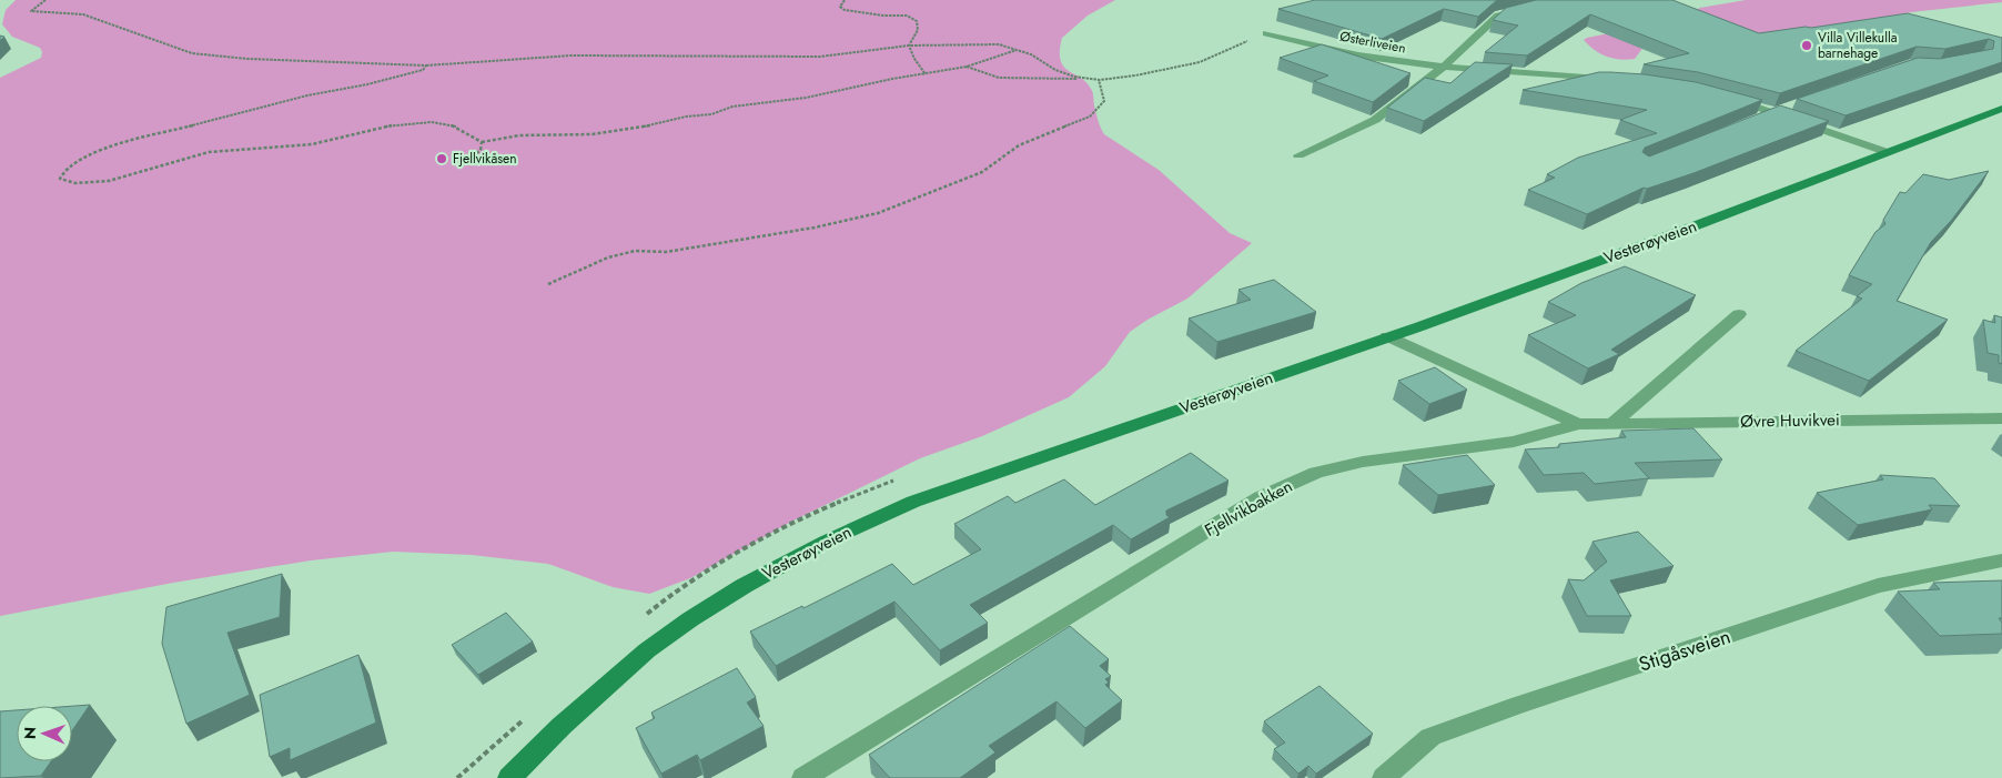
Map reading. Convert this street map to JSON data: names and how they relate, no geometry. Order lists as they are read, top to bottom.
{
  "streets": {
    "main road": ["Vesterøyveien"],
    "street": [
      "Østerliveien",
      "Øvre Huvikvei",
      "Fjellvikbakken",
      "Stigåsveien"
    ]
  },
  "crossings": [
    ["Øvre Huvikvei", "Fjellvikbakken"]
  ],
  "places": ["Villa Villekulla barnehage", "Fjellvikåsen"],
  "north": "left"
}
